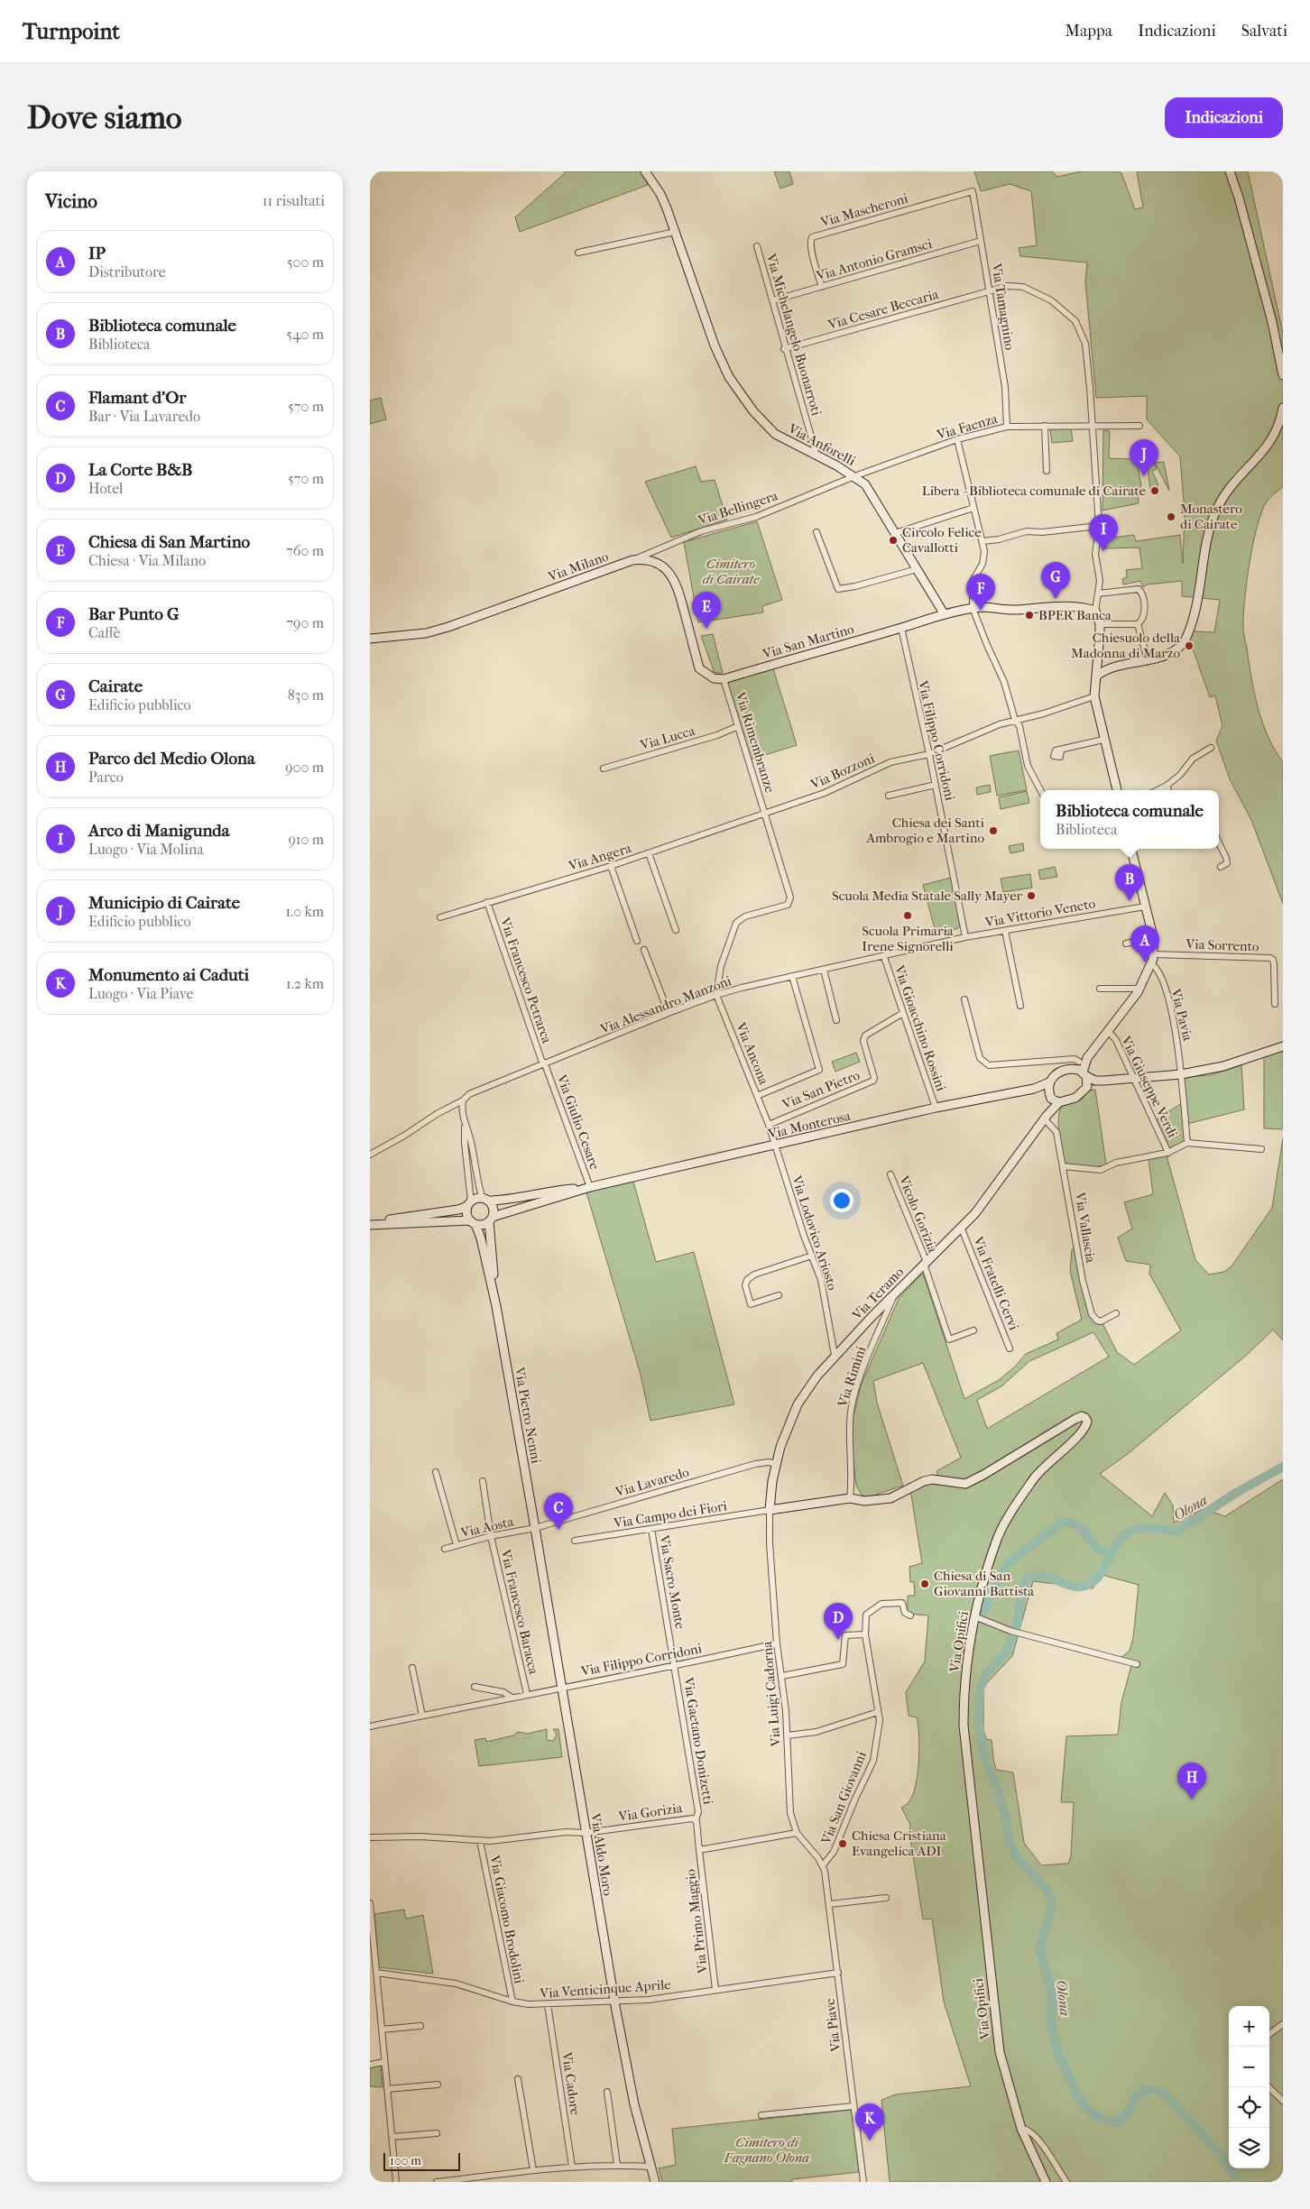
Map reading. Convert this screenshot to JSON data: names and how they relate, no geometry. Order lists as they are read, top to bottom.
{
  "streets": {
    "street": [
      "Via Mascheroni",
      "Via Antonio Gramsci",
      "Via Tamagnino",
      "Via Cesare Beccaria",
      "Via Michelangelo Buonarroti",
      "Via Faenza",
      "Via Anforelli",
      "Via Bellingera",
      "Via Milano",
      "Via San Martino",
      "Via Lucca",
      "Via Filippo Corridoni",
      "Via Rimembranze",
      "Via Bozzoni",
      "Via Angera",
      "Via Vittorio Veneto",
      "Via Sorrento",
      "Via Francesco Petrarca",
      "Via Alessandro Manzoni",
      "Via Pavia",
      "Via Gioacchino Rossini",
      "Via Ancona",
      "Via Giuseppe Verdi",
      "Via San Pietro",
      "Via Giulio Cesare",
      "Via Monterosa",
      "Vicolo Gorizia",
      "Via Vallascia",
      "Via Lodovico Ariosto",
      "Via Fratelli Cervi",
      "Via Teramo",
      "Via Rimini",
      "Via Pietro Nenni",
      "Via Lavaredo",
      "Via Campo dei Fiori",
      "Via Aosta",
      "Via Sacro Monte",
      "Via Francesco Baracca",
      "Via Opifici",
      "Via Luigi Cadorna",
      "Via Gaetano Donizetti",
      "Via San Giovanni",
      "Via Gorizia",
      "Via Aldo Moro",
      "Via Giacomo Brodolini",
      "Via Primo Maggio",
      "Via Venticinque Aprile",
      "Via Piave",
      "Via Cadore"
    ]
  },
  "crossings": [
    ["Via Mascheroni", "Via Antonio Gramsci"],
    ["Via Mascheroni", "Via Tamagnino"],
    ["Via Antonio Gramsci", "Via Tamagnino"],
    ["Via Antonio Gramsci", "Via Michelangelo Buonarroti"],
    ["Via Tamagnino", "Via Cesare Beccaria"],
    ["Via Tamagnino", "Via Faenza"],
    ["Via Cesare Beccaria", "Via Michelangelo Buonarroti"],
    ["Via Cesare Beccaria", "Via Faenza"],
    ["Via Cesare Beccaria", "Via San Martino"],
    ["Via Michelangelo Buonarroti", "Via Anforelli"],
    ["Via Faenza", "Via Anforelli"],
    ["Via Faenza", "Via Bellingera"],
    ["Via Anforelli", "Via Bellingera"],
    ["Via Anforelli", "Via San Martino"],
    ["Via Bellingera", "Via Milano"],
    ["Via San Martino", "Via Filippo Corridoni"],
    ["Via San Martino", "Via Rimembranze"],
    ["Via Lucca", "Via Rimembranze"],
    ["Via Filippo Corridoni", "Via Bozzoni"],
    ["Via Filippo Corridoni", "Via Vittorio Veneto"],
    ["Via Filippo Corridoni", "Via Alessandro Manzoni"],
    ["Via Filippo Corridoni", "Via Sacro Monte"],
    ["Via Filippo Corridoni", "Via Francesco Baracca"],
    ["Via Filippo Corridoni", "Via Luigi Cadorna"],
    ["Via Filippo Corridoni", "Via Gaetano Donizetti"],
    ["Via Filippo Corridoni", "Via Aldo Moro"],
    ["Via Rimembranze", "Via Bozzoni"],
    ["Via Rimembranze", "Via Angera"],
    ["Via Rimembranze", "Via Alessandro Manzoni"],
    ["Via Rimembranze", "Via Ancona"],
    ["Via Bozzoni", "Via Angera"],
    ["Via Angera", "Via Francesco Petrarca"],
    ["Via Vittorio Veneto", "Via Alessandro Manzoni"],
    ["Via Francesco Petrarca", "Via Alessandro Manzoni"],
    ["Via Francesco Petrarca", "Via Giulio Cesare"],
    ["Via Alessandro Manzoni", "Via Gioacchino Rossini"],
    ["Via Alessandro Manzoni", "Via Ancona"],
    ["Via Alessandro Manzoni", "Via Giulio Cesare"],
    ["Via Gioacchino Rossini", "Via San Pietro"],
    ["Via Gioacchino Rossini", "Via Monterosa"],
    ["Via Ancona", "Via San Pietro"],
    ["Via Ancona", "Via Monterosa"],
    ["Via Ancona", "Via Lodovico Ariosto"],
    ["Via Giulio Cesare", "Via Monterosa"],
    ["Via Monterosa", "Via Lodovico Ariosto"],
    ["Via Monterosa", "Via Teramo"],
    ["Via Monterosa", "Via Pietro Nenni"],
    ["Vicolo Gorizia", "Via Teramo"],
    ["Via Vallascia", "Via Teramo"],
    ["Via Lodovico Ariosto", "Via Teramo"],
    ["Via Fratelli Cervi", "Via Teramo"],
    ["Via Teramo", "Via Rimini"],
    ["Via Teramo", "Via Lavaredo"],
    ["Via Teramo", "Via Campo dei Fiori"],
    ["Via Teramo", "Via Opifici"],
    ["Via Teramo", "Via Luigi Cadorna"],
    ["Via Rimini", "Via Opifici"],
    ["Via Pietro Nenni", "Via Lavaredo"],
    ["Via Pietro Nenni", "Via Aosta"],
    ["Via Pietro Nenni", "Via Aldo Moro"],
    ["Via Lavaredo", "Via Aosta"],
    ["Via Lavaredo", "Via Aldo Moro"],
    ["Via Campo dei Fiori", "Via Sacro Monte"],
    ["Via Campo dei Fiori", "Via Opifici"],
    ["Via Campo dei Fiori", "Via Luigi Cadorna"],
    ["Via Aosta", "Via Francesco Baracca"],
    ["Via Aosta", "Via Aldo Moro"],
    ["Via Sacro Monte", "Via Gaetano Donizetti"],
    ["Via Opifici", "Via Luigi Cadorna"],
    ["Via Luigi Cadorna", "Via San Giovanni"],
    ["Via Luigi Cadorna", "Via Piave"],
    ["Via Gaetano Donizetti", "Via Gorizia"],
    ["Via San Giovanni", "Via Piave"],
    ["Via Gorizia", "Via Aldo Moro"],
    ["Via Gorizia", "Via Giacomo Brodolini"],
    ["Via Gorizia", "Via Primo Maggio"],
    ["Via Aldo Moro", "Via Venticinque Aprile"],
    ["Via Giacomo Brodolini", "Via Venticinque Aprile"],
    ["Via Primo Maggio", "Via Venticinque Aprile"],
    ["Via Venticinque Aprile", "Via Piave"],
    ["Via Venticinque Aprile", "Via Cadore"]
  ],
  "water": ["Olona"],
  "parks": ["Cimitero di Cairate", "Cimitero di Fagnano Olona"],
  "places": [
    "Libera - Biblioteca comunale di Cairate",
    "Monastero di Cairate",
    "Circolo Felice Cavallotti",
    "BPER Banca",
    "Chiesuolo della Madonna di Marzo",
    "Chiesa dei Santi Ambrogio e Martino",
    "Scuola Media Statale Sally Mayer",
    "Scuola Primaria Irene Signorelli",
    "Chiesa di San Giovanni Battista",
    "Chiesa Cristiana Evangelica ADI"
  ],
  "scale_bar": "100 m",
  "page": {
    "header": "Turnpoint",
    "nav": ["Mappa", "Indicazioni", "Salvati"],
    "buttons": "Indicazioni",
    "title": "Dove siamo",
    "heading": ["Vicino", "11 risultati"],
    "list": [
      {
        "mark": "A",
        "name": "IP",
        "note": "Distributore",
        "value": "500 m"
      },
      {
        "mark": "B",
        "name": "Biblioteca comunale",
        "note": "Biblioteca",
        "value": "540 m"
      },
      {
        "mark": "C",
        "name": "Flamant d'Or",
        "note": "Bar · Via Lavaredo",
        "value": "570 m"
      },
      {
        "mark": "D",
        "name": "La Corte B&B",
        "note": "Hotel",
        "value": "570 m"
      },
      {
        "mark": "E",
        "name": "Chiesa di San Martino",
        "note": "Chiesa · Via Milano",
        "value": "760 m"
      },
      {
        "mark": "F",
        "name": "Bar Punto G",
        "note": "Caffè",
        "value": "790 m"
      },
      {
        "mark": "G",
        "name": "Cairate",
        "note": "Edificio pubblico",
        "value": "830 m"
      },
      {
        "mark": "H",
        "name": "Parco del Medio Olona",
        "note": "Parco",
        "value": "900 m"
      },
      {
        "mark": "I",
        "name": "Arco di Manigunda",
        "note": "Luogo · Via Molina",
        "value": "910 m"
      },
      {
        "mark": "J",
        "name": "Municipio di Cairate",
        "note": "Edificio pubblico",
        "value": "1.0 km"
      },
      {
        "mark": "K",
        "name": "Monumento ai Caduti",
        "note": "Luogo · Via Piave",
        "value": "1.2 km"
      }
    ],
    "pins": [
      "J",
      "I",
      "G",
      "F",
      "E",
      "B",
      "A",
      "C",
      "D",
      "H",
      "K"
    ],
    "popup": ["Biblioteca comunale", "Biblioteca"],
    "map_buttons": ["+", "−"],
    "scale": "100 m"
  }
}
